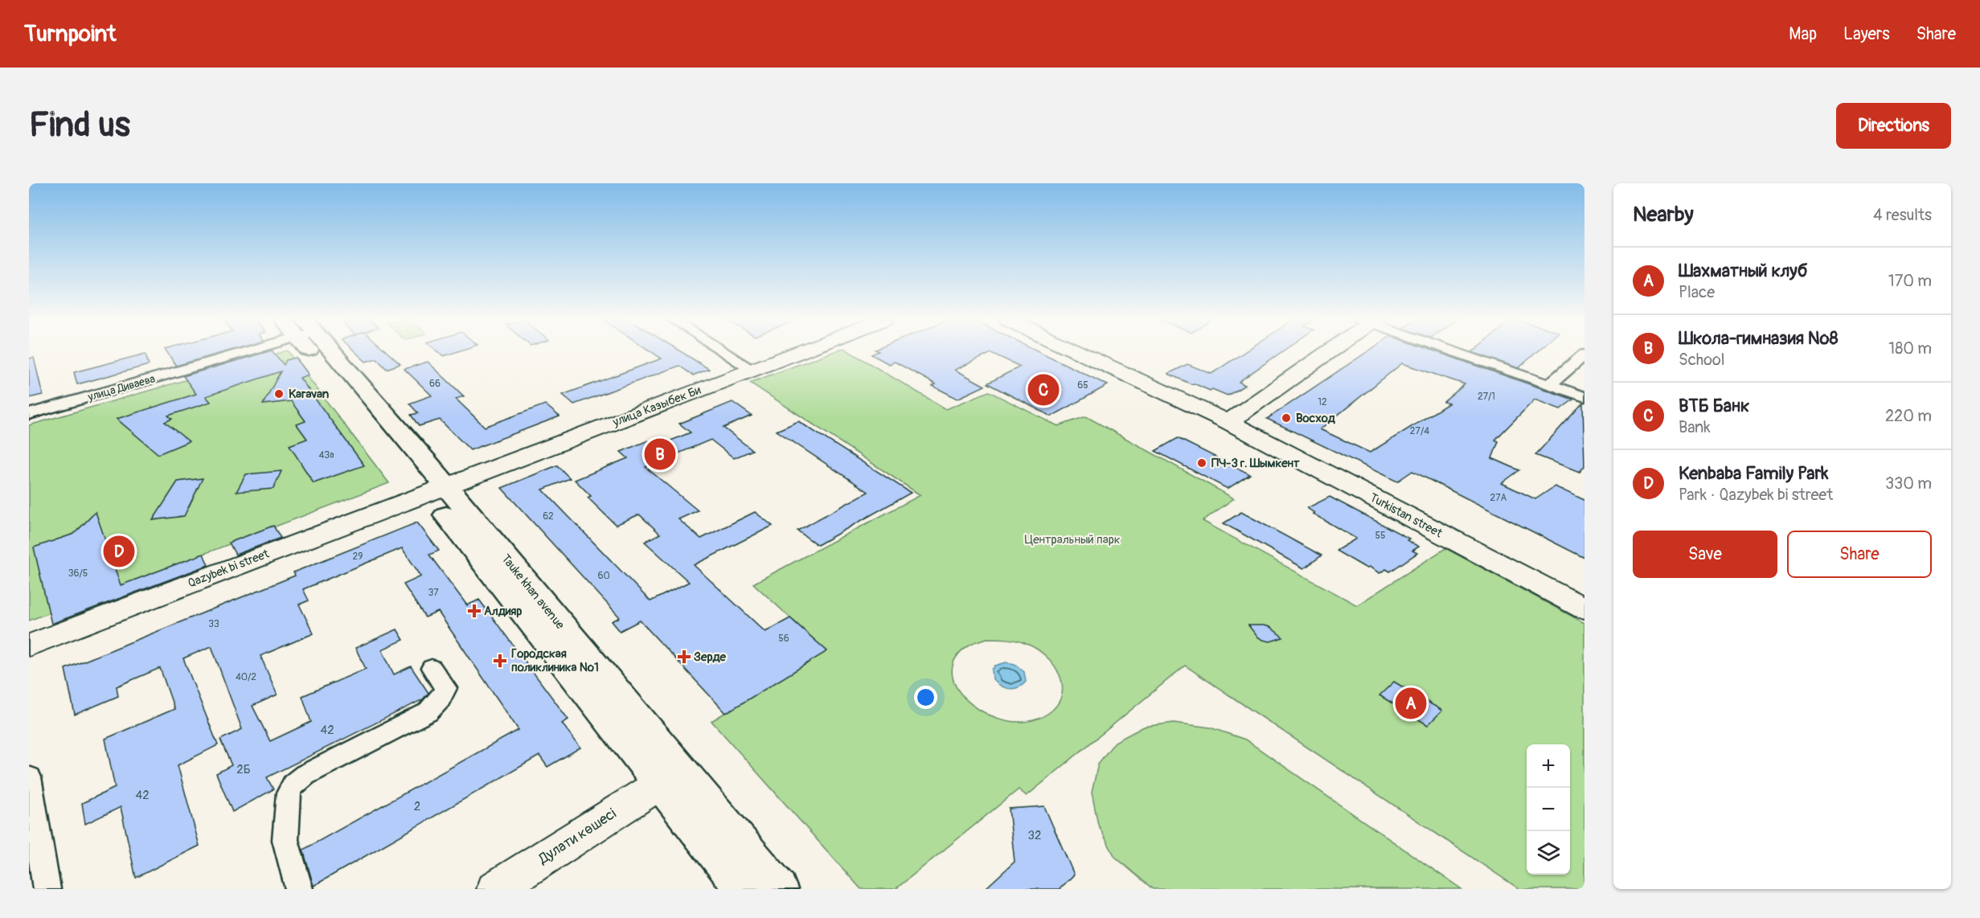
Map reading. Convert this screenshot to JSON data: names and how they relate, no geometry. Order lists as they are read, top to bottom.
{
  "streets": {
    "main road": [
      "улица Казыбек Би",
      "Turkistan street",
      "Qazybek bi street",
      "Tauke khan avenue",
      "Дулати көшесі"
    ],
    "street": ["улица Диваева"]
  },
  "crossings": [
    ["улица Казыбек Би", "Qazybek bi street"],
    ["улица Казыбек Би", "Tauke khan avenue"],
    ["Qazybek bi street", "Tauke khan avenue"],
    ["Tauke khan avenue", "Дулати көшесі"]
  ],
  "parks": ["Центральный парк"],
  "places": {
    "other": ["Karavan", "Восход", "ПЧ-3 г. Шымкент"],
    "health": ["Алдияр", "Зерде", "Городская поликлиника №1"]
  },
  "house_numbers": [
    "66",
    "65",
    "27/1",
    "12",
    "27/4",
    "43а",
    "27А",
    "62",
    "55",
    "29",
    "36/5",
    "60",
    "37",
    "33",
    "56",
    "40/2",
    "42",
    "2Б",
    "42",
    "2",
    "32"
  ],
  "page": {
    "header": "Turnpoint",
    "nav": ["Map", "Layers", "Share"],
    "buttons": [
      "Directions",
      ["Save", "Share"]
    ],
    "title": "Find us",
    "heading": ["Nearby", "4 results"],
    "list": [
      {
        "mark": "A",
        "name": "Шахматный клуб",
        "note": "Place",
        "value": "170 m"
      },
      {
        "mark": "B",
        "name": "Школа-гимназия №8",
        "note": "School",
        "value": "180 m"
      },
      {
        "mark": "C",
        "name": "ВТБ Банк",
        "note": "Bank",
        "value": "220 m"
      },
      {
        "mark": "D",
        "name": "Kenbaba Family Park",
        "note": "Park · Qazybek bi street",
        "value": "330 m"
      }
    ],
    "pins": [
      "C",
      "B",
      "D",
      "A"
    ],
    "map_buttons": ["+", "−"]
  }
}
